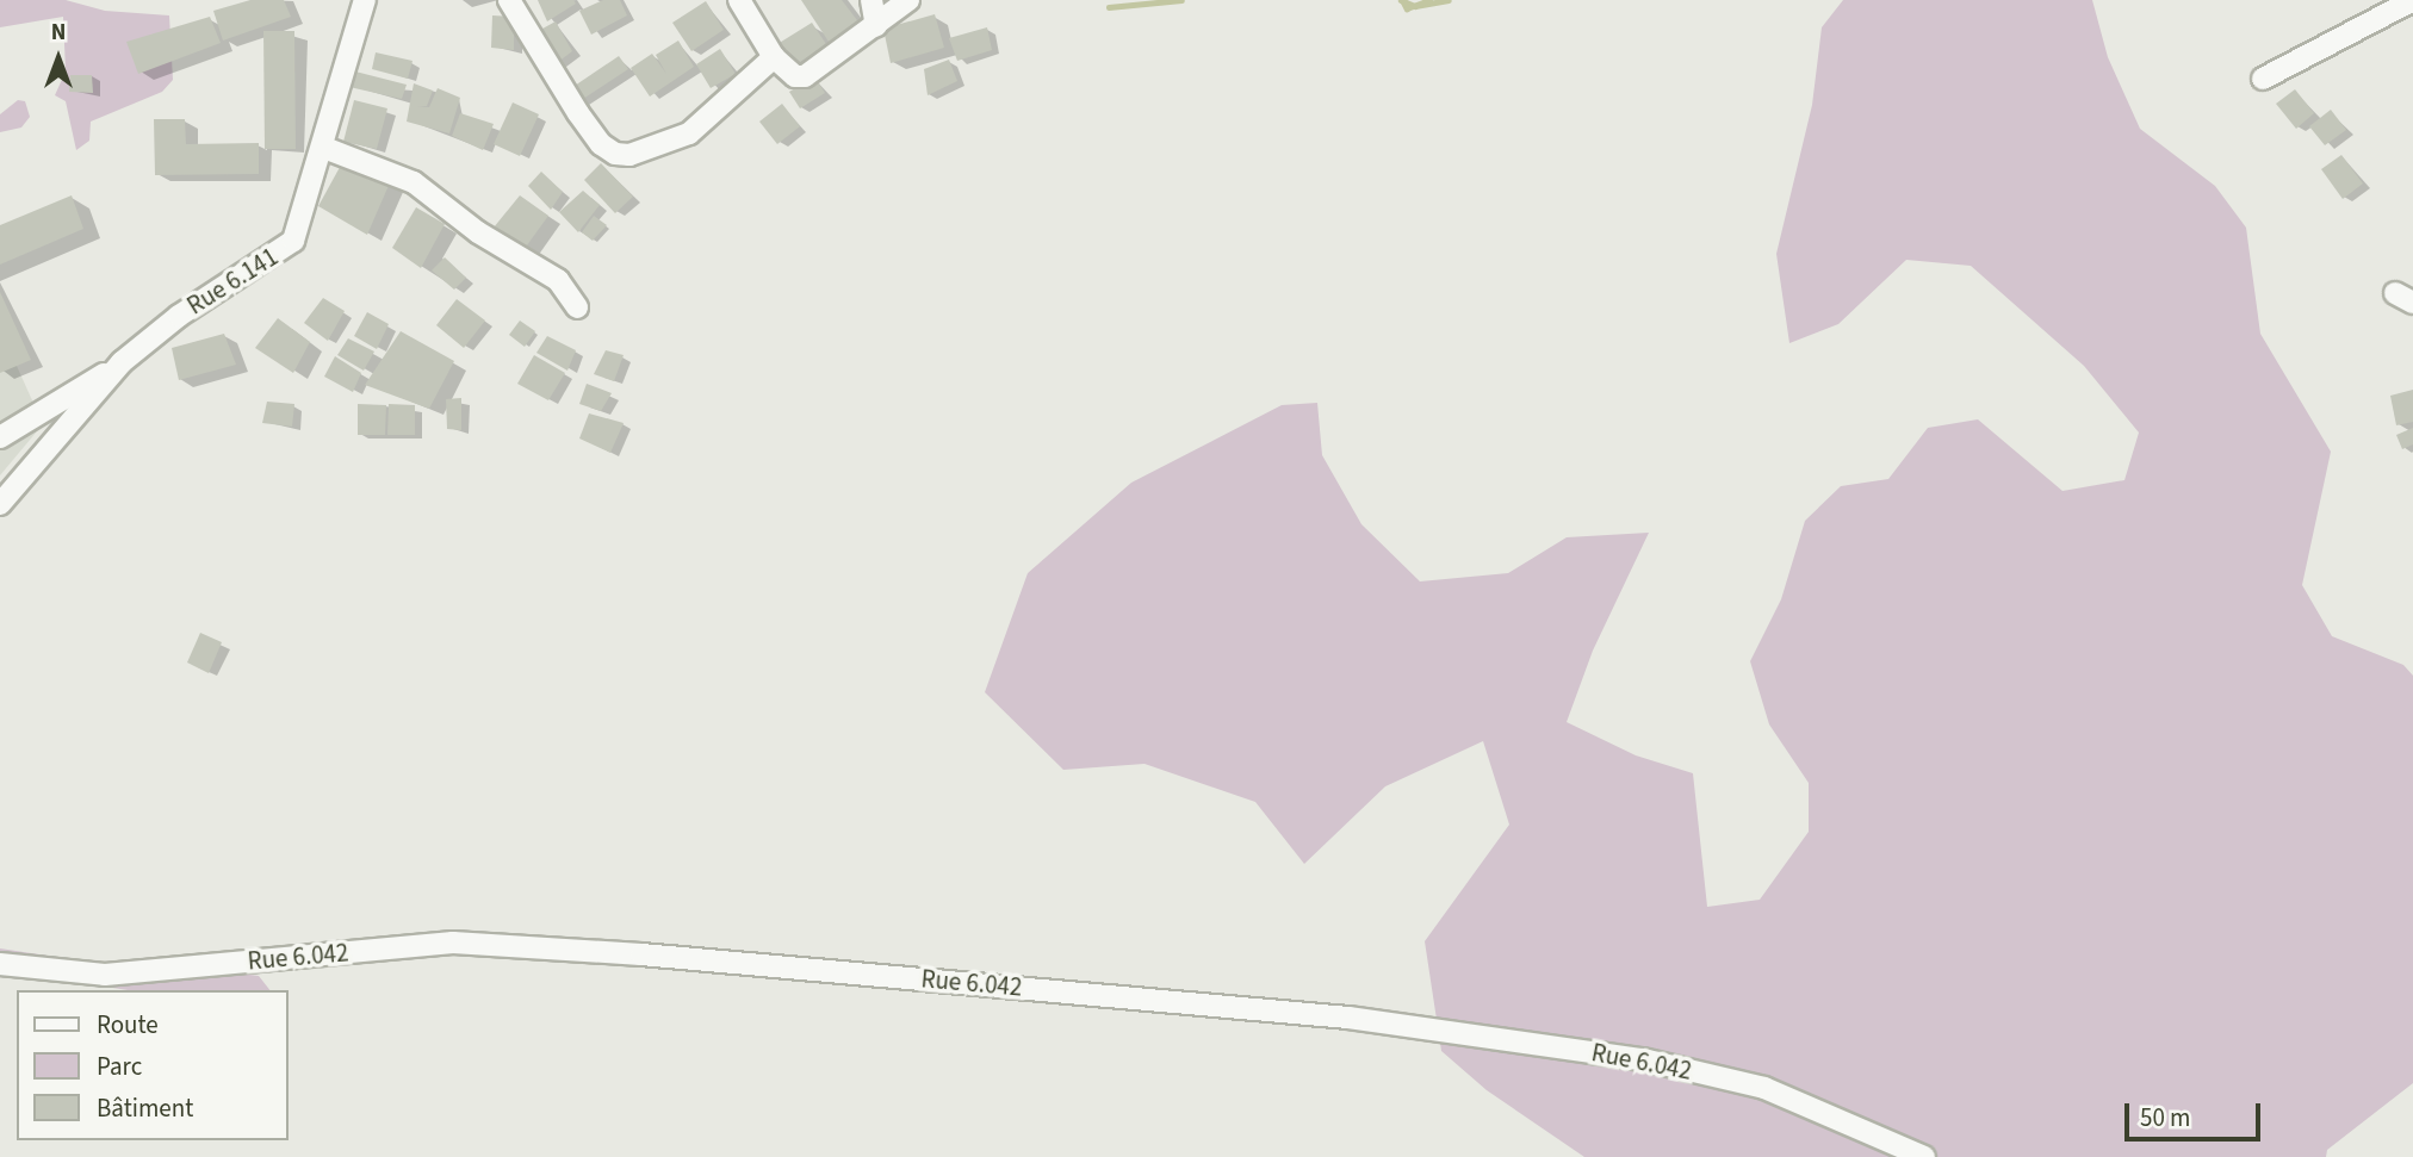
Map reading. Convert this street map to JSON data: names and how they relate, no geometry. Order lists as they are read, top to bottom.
{
  "streets": {
    "street": ["Rue 6.141", "Rue 6.042"]
  },
  "legend": ["Route", "Parc", "Bâtiment"],
  "scale_bar": "50 m",
  "north": "top"
}
